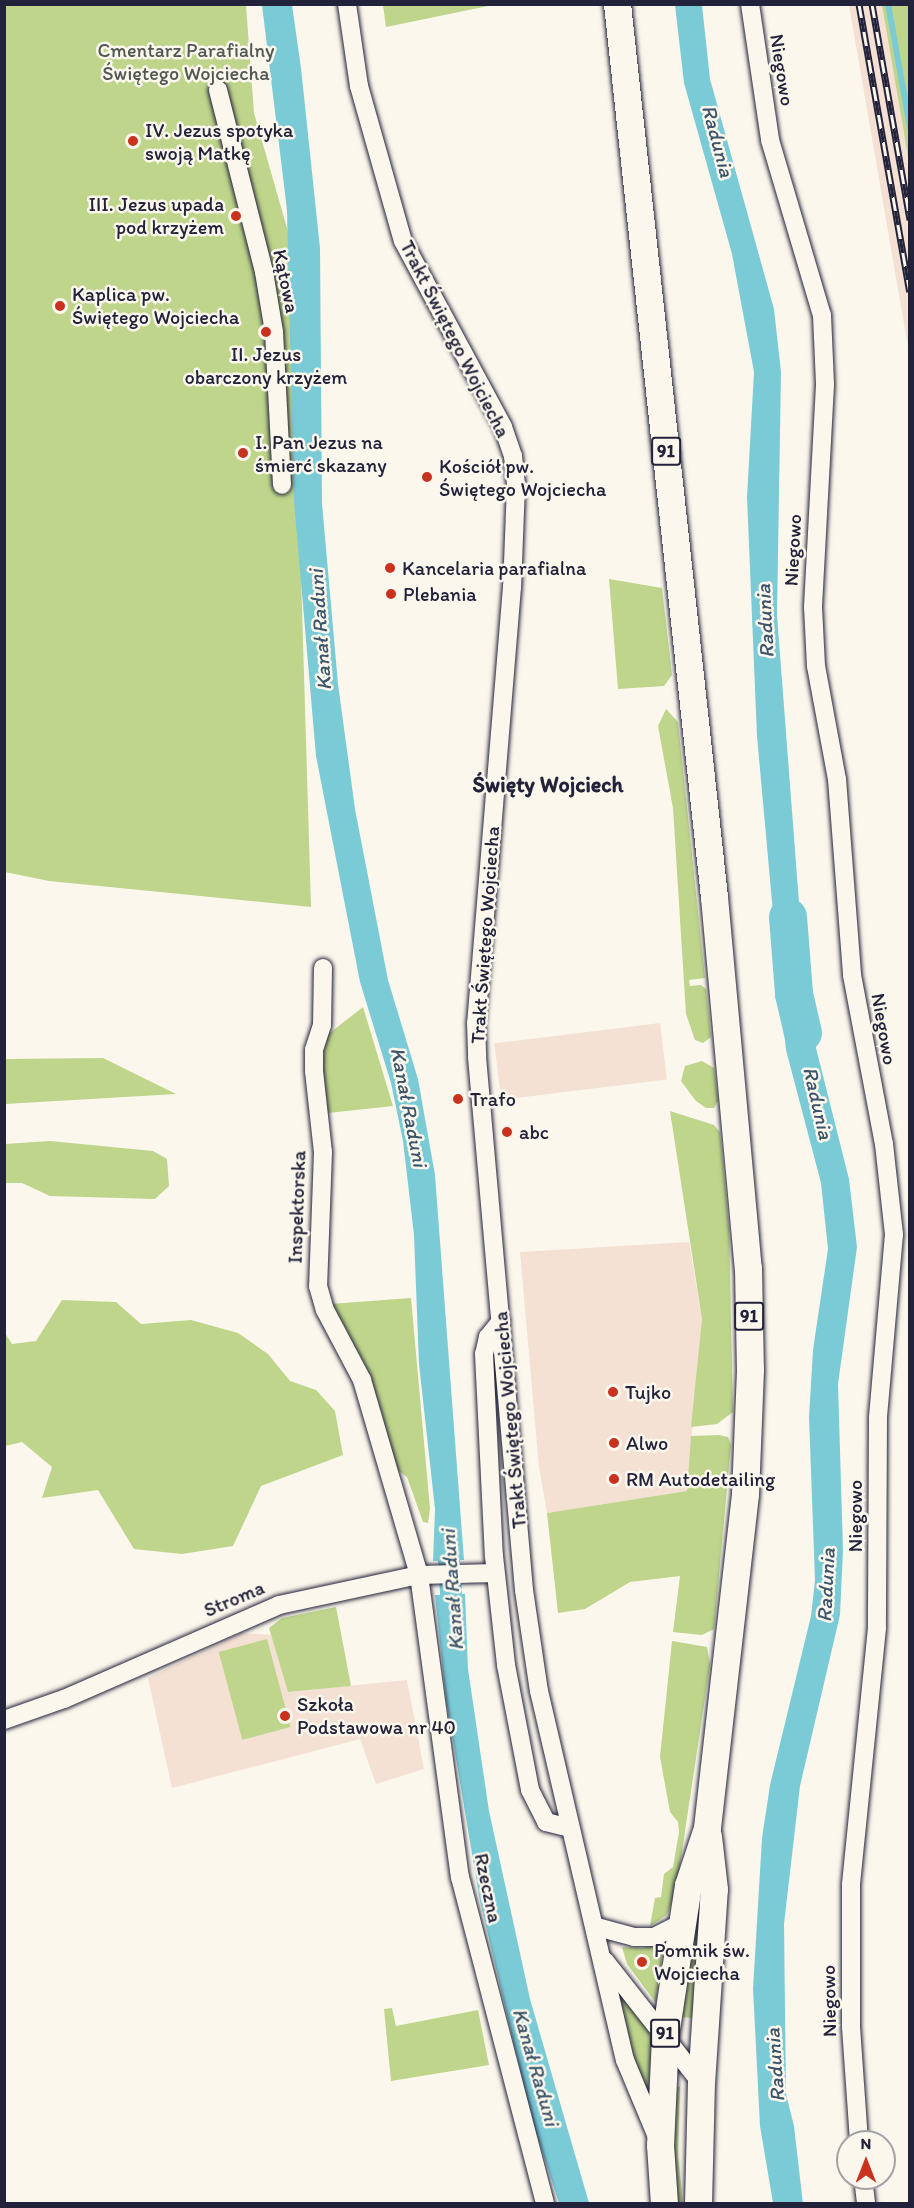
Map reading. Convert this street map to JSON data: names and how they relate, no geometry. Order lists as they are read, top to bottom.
{
  "streets": {
    "main road": ["Trakt Świętego Wojciecha", "91"],
    "street": [
      "Niegowo",
      "Kątowa",
      "Inspektorska",
      "Stroma",
      "Rzeczna"
    ]
  },
  "crossings": [
    ["Inspektorska", "Stroma"],
    ["Inspektorska", "Rzeczna"],
    ["Stroma", "Rzeczna"]
  ],
  "districts": ["Święty Wojciech"],
  "water": ["Radunia", "Kanał Raduni"],
  "parks": ["Cmentarz Parafialny Świętego Wojciecha"],
  "places": [
    "IV. Jezus spotyka swoją Matkę",
    "III. Jezus upada pod krzyżem",
    "Kaplica pw. Świętego Wojciecha",
    "II. Jezus obarczony krzyżem",
    "I. Pan Jezus na śmierć skazany",
    "Kościół pw. Świętego Wojciecha",
    "Kancelaria parafialna",
    "Plebania",
    "Trafo",
    "abc",
    "Tujko",
    "Alwo",
    "RM Autodetailing",
    "Szkoła Podstawowa nr 40",
    "Pomnik św. Wojciecha"
  ],
  "north": "top"
}
